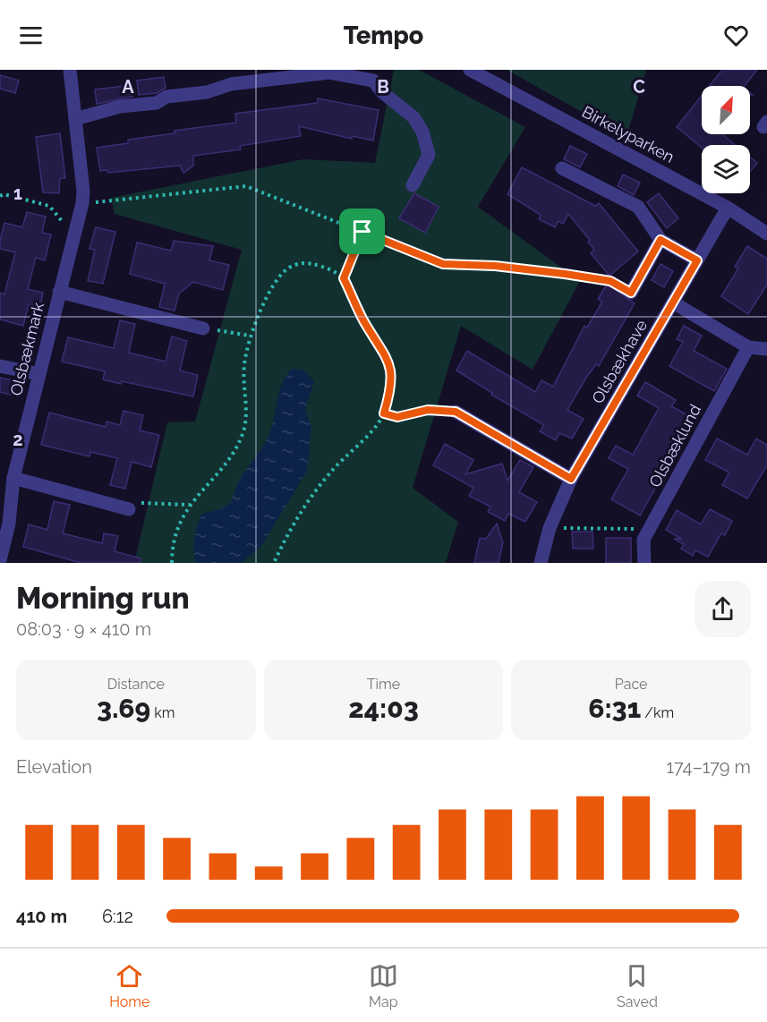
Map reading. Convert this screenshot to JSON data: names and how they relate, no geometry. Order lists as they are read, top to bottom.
{
  "streets": {
    "street": [
      "Birkelyparken",
      "Olsbækmark",
      "Olsbækhave",
      "Olsbæklund"
    ]
  },
  "crossings": [
    ["Birkelyparken", "Olsbækhave"]
  ],
  "north": "top right",
  "page": {
    "header": "Tempo",
    "heading": ["Morning run", "08:03 · 9 × 410 m"],
    "stats": [
      ["Distance", "3.69 km"],
      ["Time", "24:03"],
      ["Pace", "6:31 /km"]
    ],
    "chart": ["Elevation", "174–179 m"],
    "list": [
      {
        "name": "410 m",
        "note": "6:12"
      }
    ],
    "tabs": ["Home", "Map", "Saved"]
  },
  "grid": {
    "columns": ["A", "B", "C"],
    "rows": ["1", "2"]
  }
}
